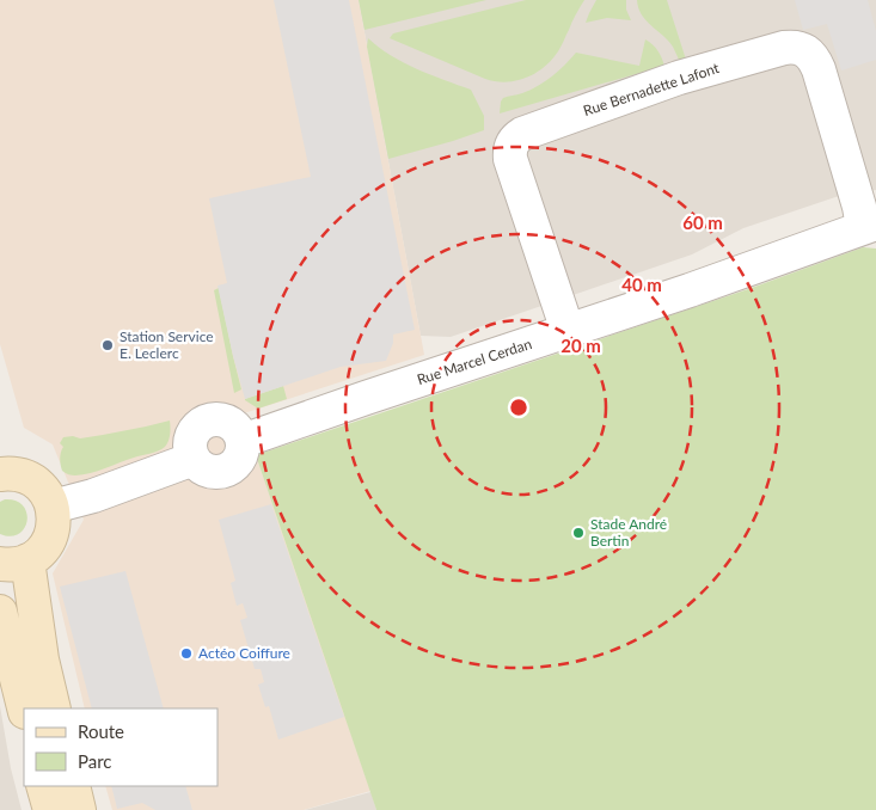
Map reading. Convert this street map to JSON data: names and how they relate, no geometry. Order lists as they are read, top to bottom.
{
  "streets": {
    "street": ["Rue Bernadette Lafont", "Rue Marcel Cerdan"]
  },
  "crossings": [
    ["Rue Bernadette Lafont", "Rue Marcel Cerdan"]
  ],
  "places": ["Station Service E. Leclerc", "Stade André Bertin", "Actéo Coiffure"],
  "legend": ["Route", "Parc"],
  "rings": ["60 m", "40 m", "20 m"]
}
